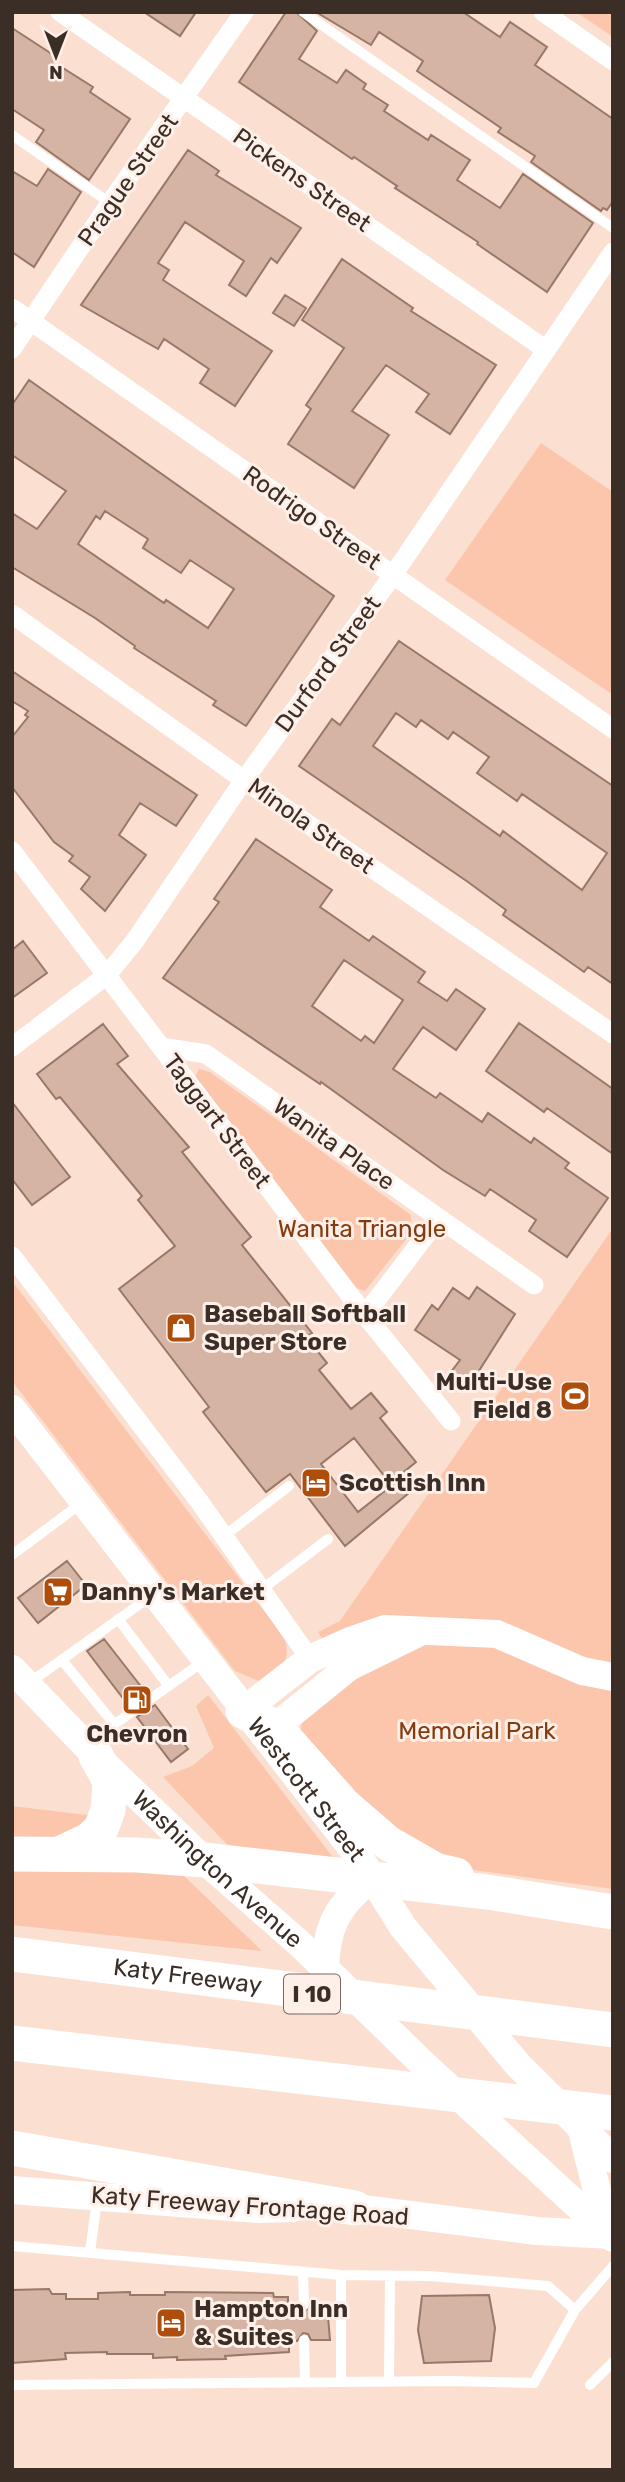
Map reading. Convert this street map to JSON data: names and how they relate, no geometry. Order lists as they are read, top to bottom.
{
  "streets": {
    "highway": ["Katy Freeway", "I 10"],
    "main road": ["Westcott Street", "Washington Avenue", "Katy Freeway Frontage Road"],
    "street": [
      "Prague Street",
      "Pickens Street",
      "Rodrigo Street",
      "Durford Street",
      "Minola Street",
      "Taggart Street",
      "Wanita Place"
    ]
  },
  "crossings": [
    ["Prague Street", "Pickens Street"],
    ["Prague Street", "Rodrigo Street"],
    ["Pickens Street", "Durford Street"],
    ["Rodrigo Street", "Durford Street"],
    ["Durford Street", "Minola Street"],
    ["Durford Street", "Taggart Street"],
    ["Taggart Street", "Wanita Place"],
    ["Washington Avenue", "Katy Freeway Frontage Road"]
  ],
  "parks": ["Wanita Triangle", "Memorial Park"],
  "places": {
    "shop": ["Baseball Softball Super Store"],
    "sports": ["Multi-Use Field 8"],
    "hotel": ["Scottish Inn", "Hampton Inn & Suites"],
    "supermarket": ["Danny's Market"],
    "fuel station": ["Chevron"]
  },
  "north": "bottom"
}
